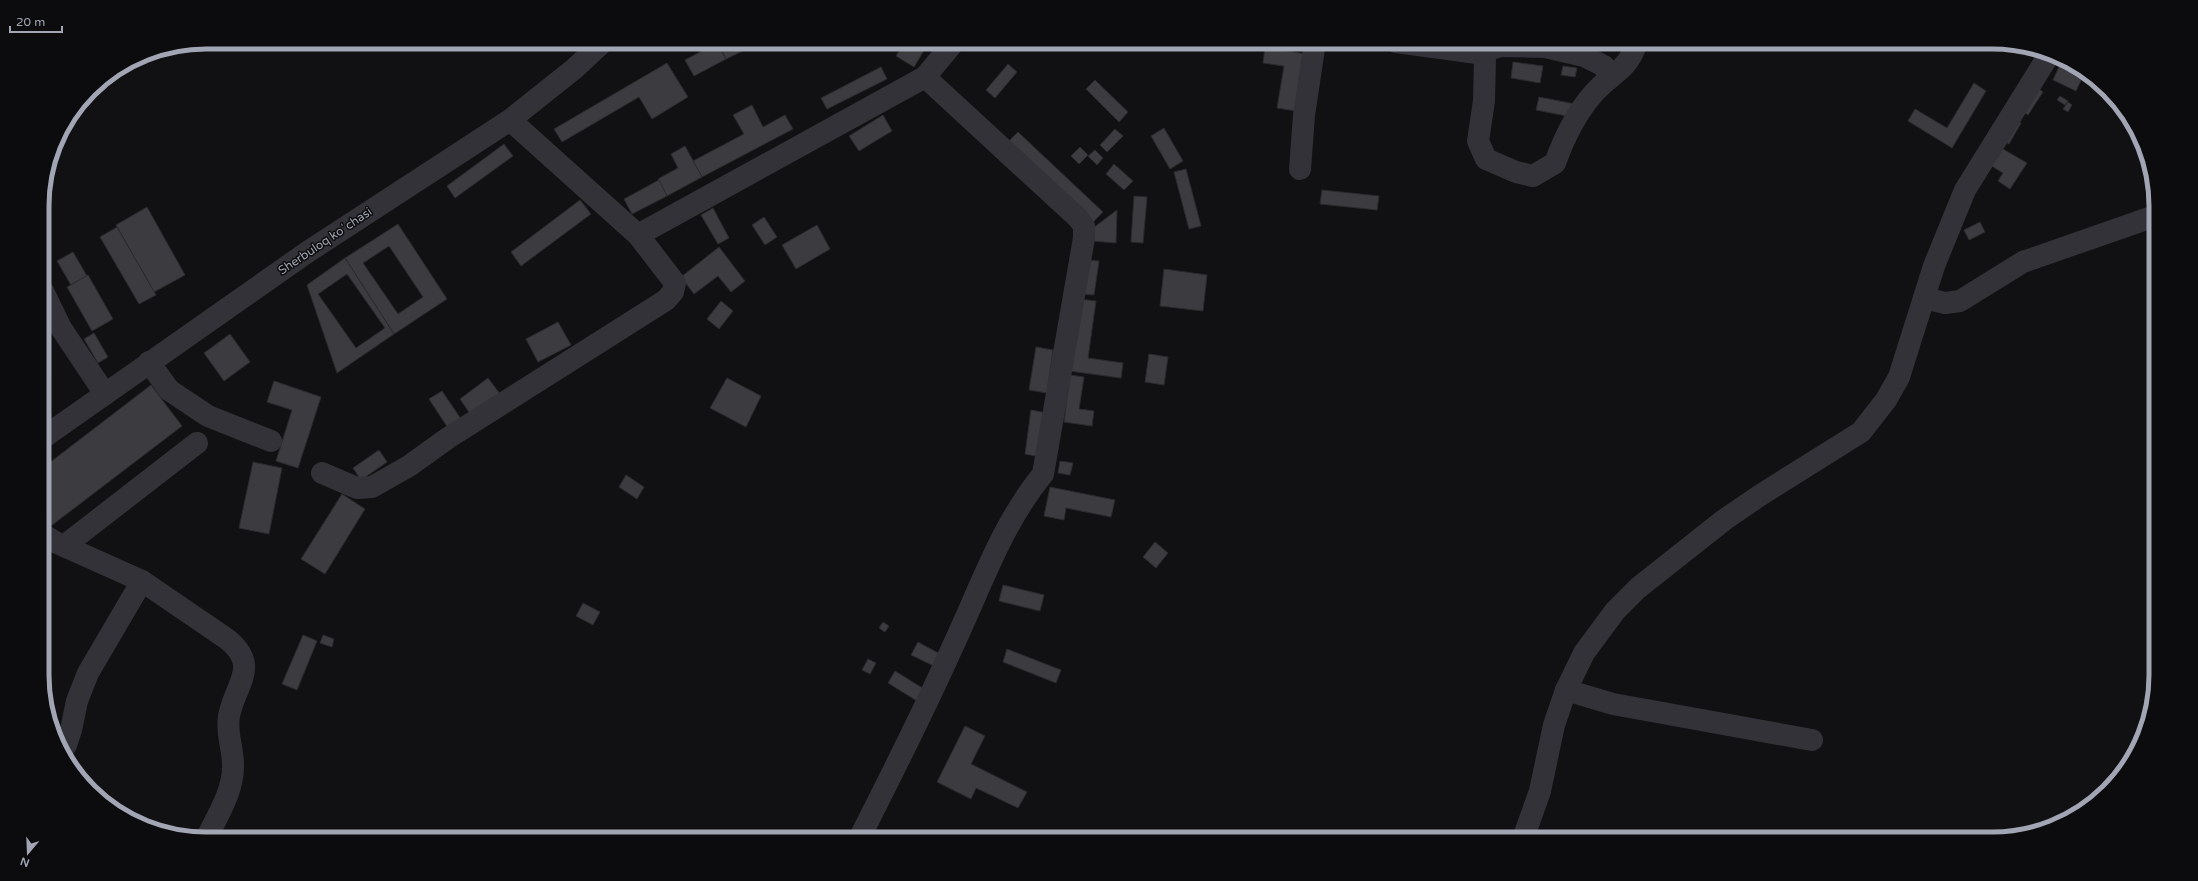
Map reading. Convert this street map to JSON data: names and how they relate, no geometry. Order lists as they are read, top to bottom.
{
  "streets": {
    "street": ["Sherbuloq koʻchasi"]
  },
  "scale_bar": "20 m",
  "north": "bottom"
}
